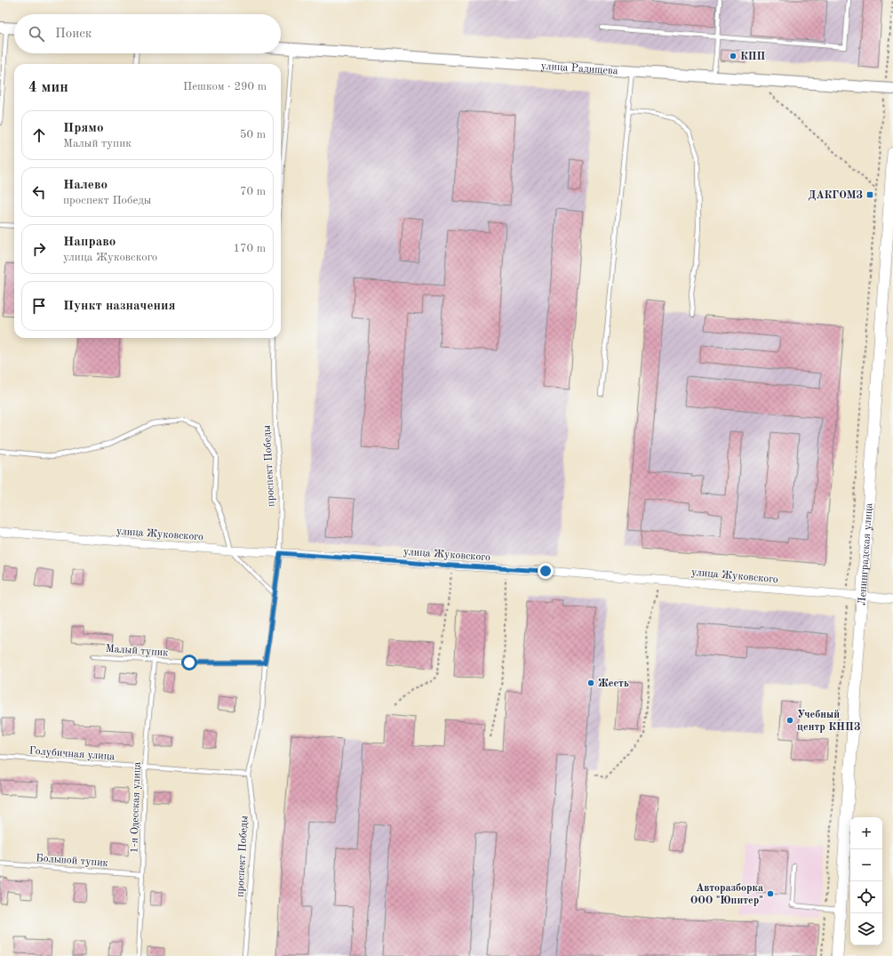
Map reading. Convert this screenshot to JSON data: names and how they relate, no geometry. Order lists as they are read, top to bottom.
{
  "streets": {
    "main road": ["Ленинградская улица"],
    "street": ["улица Радищева", "улица Жуковского"],
    "lane": [
      "проспект Победы",
      "Малый тупик",
      "Голубичная улица",
      "1-я Одесская улица",
      "Большой тупик"
    ]
  },
  "crossings": [
    ["проспект Победы", "улица Жуковского"],
    ["проспект Победы", "Малый тупик"],
    ["проспект Победы", "Голубичная улица"],
    ["улица Жуковского", "Ленинградская улица"],
    ["Малый тупик", "1-я Одесская улица"],
    ["Голубичная улица", "1-я Одесская улица"],
    ["1-я Одесская улица", "Большой тупик"]
  ],
  "places": {
    "other": [
      "КПП",
      "Жесть",
      "Учебный центр КНПЗ",
      "Авторазборка ООО \"Юпитер\""
    ],
    "transit": ["ДАКГОМЗ"]
  },
  "page": {
    "search": "Поиск",
    "heading": ["4 мин", "Пешком · 290 m"],
    "list": [
      ["Прямо", "Малый тупик", "50 m"],
      ["Налево", "проспект Победы", "70 m"],
      ["Направо", "улица Жуковского", "170 m"],
      "Пункт назначения"
    ],
    "map_buttons": ["+", "−"]
  }
}
